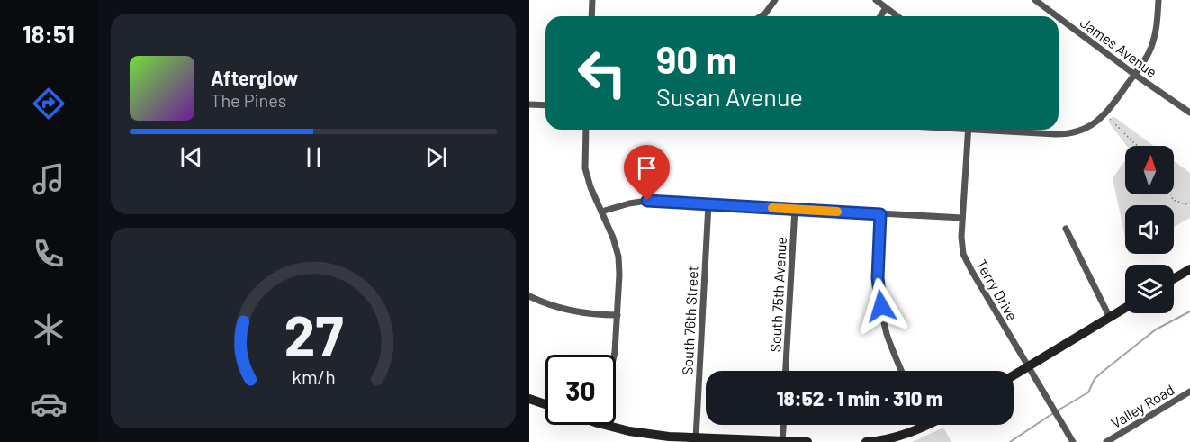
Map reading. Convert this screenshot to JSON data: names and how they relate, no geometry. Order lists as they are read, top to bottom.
{
  "streets": {
    "street": [
      "James Avenue",
      "Terry Drive",
      "South 75th Avenue",
      "South 76th Street",
      "Valley Road"
    ]
  },
  "north": "top",
  "page": {
    "tabs": "18:51",
    "turn": ["90 m", "Susan Avenue"],
    "song": ["Afterglow", "The Pines"],
    "limit": "30",
    "trip": "18:52 · 1 min · 310 m",
    "gauge": ["27", "km/h"]
  }
}
